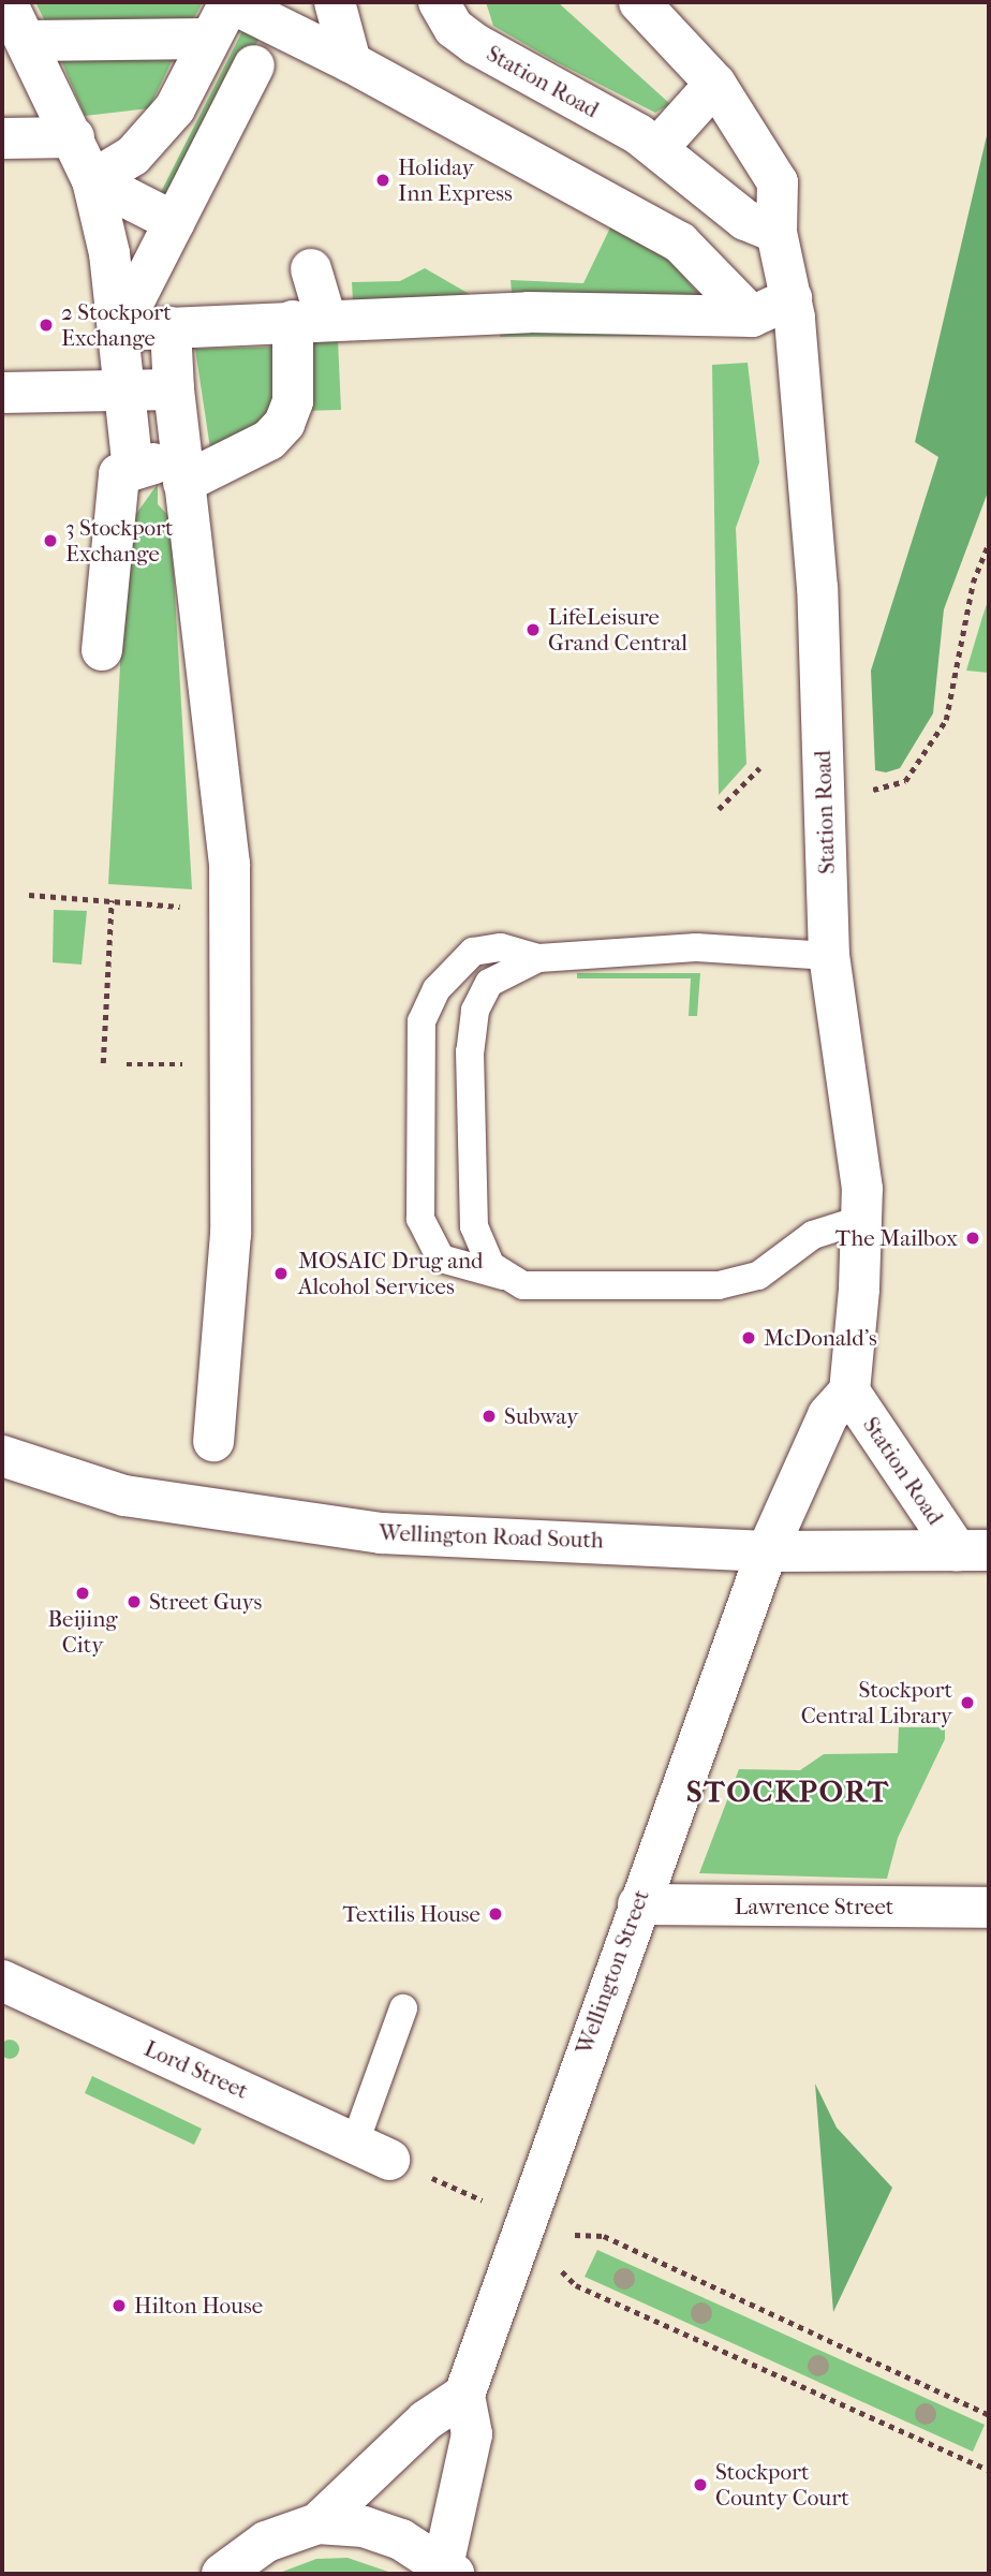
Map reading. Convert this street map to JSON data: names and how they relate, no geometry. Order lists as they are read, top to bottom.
{
  "streets": {
    "main road": [
      "Station Road",
      "Wellington Road South",
      "Lawrence Street",
      "Wellington Street",
      "Lord Street"
    ]
  },
  "crossings": [
    ["Station Road", "Wellington Road South"],
    ["Station Road", "Wellington Street"],
    ["Wellington Road South", "Wellington Street"],
    ["Lawrence Street", "Wellington Street"]
  ],
  "districts": ["STOCKPORT"],
  "places": [
    "Holiday Inn Express",
    "2 Stockport Exchange",
    "3 Stockport Exchange",
    "LifeLeisure Grand Central",
    "The Mailbox",
    "MOSAIC Drug and Alcohol Services",
    "McDonald's",
    "Subway",
    "Beijing City",
    "Street Guys",
    "Stockport Central Library",
    "Textilis House",
    "Hilton House",
    "Stockport County Court"
  ]
}
